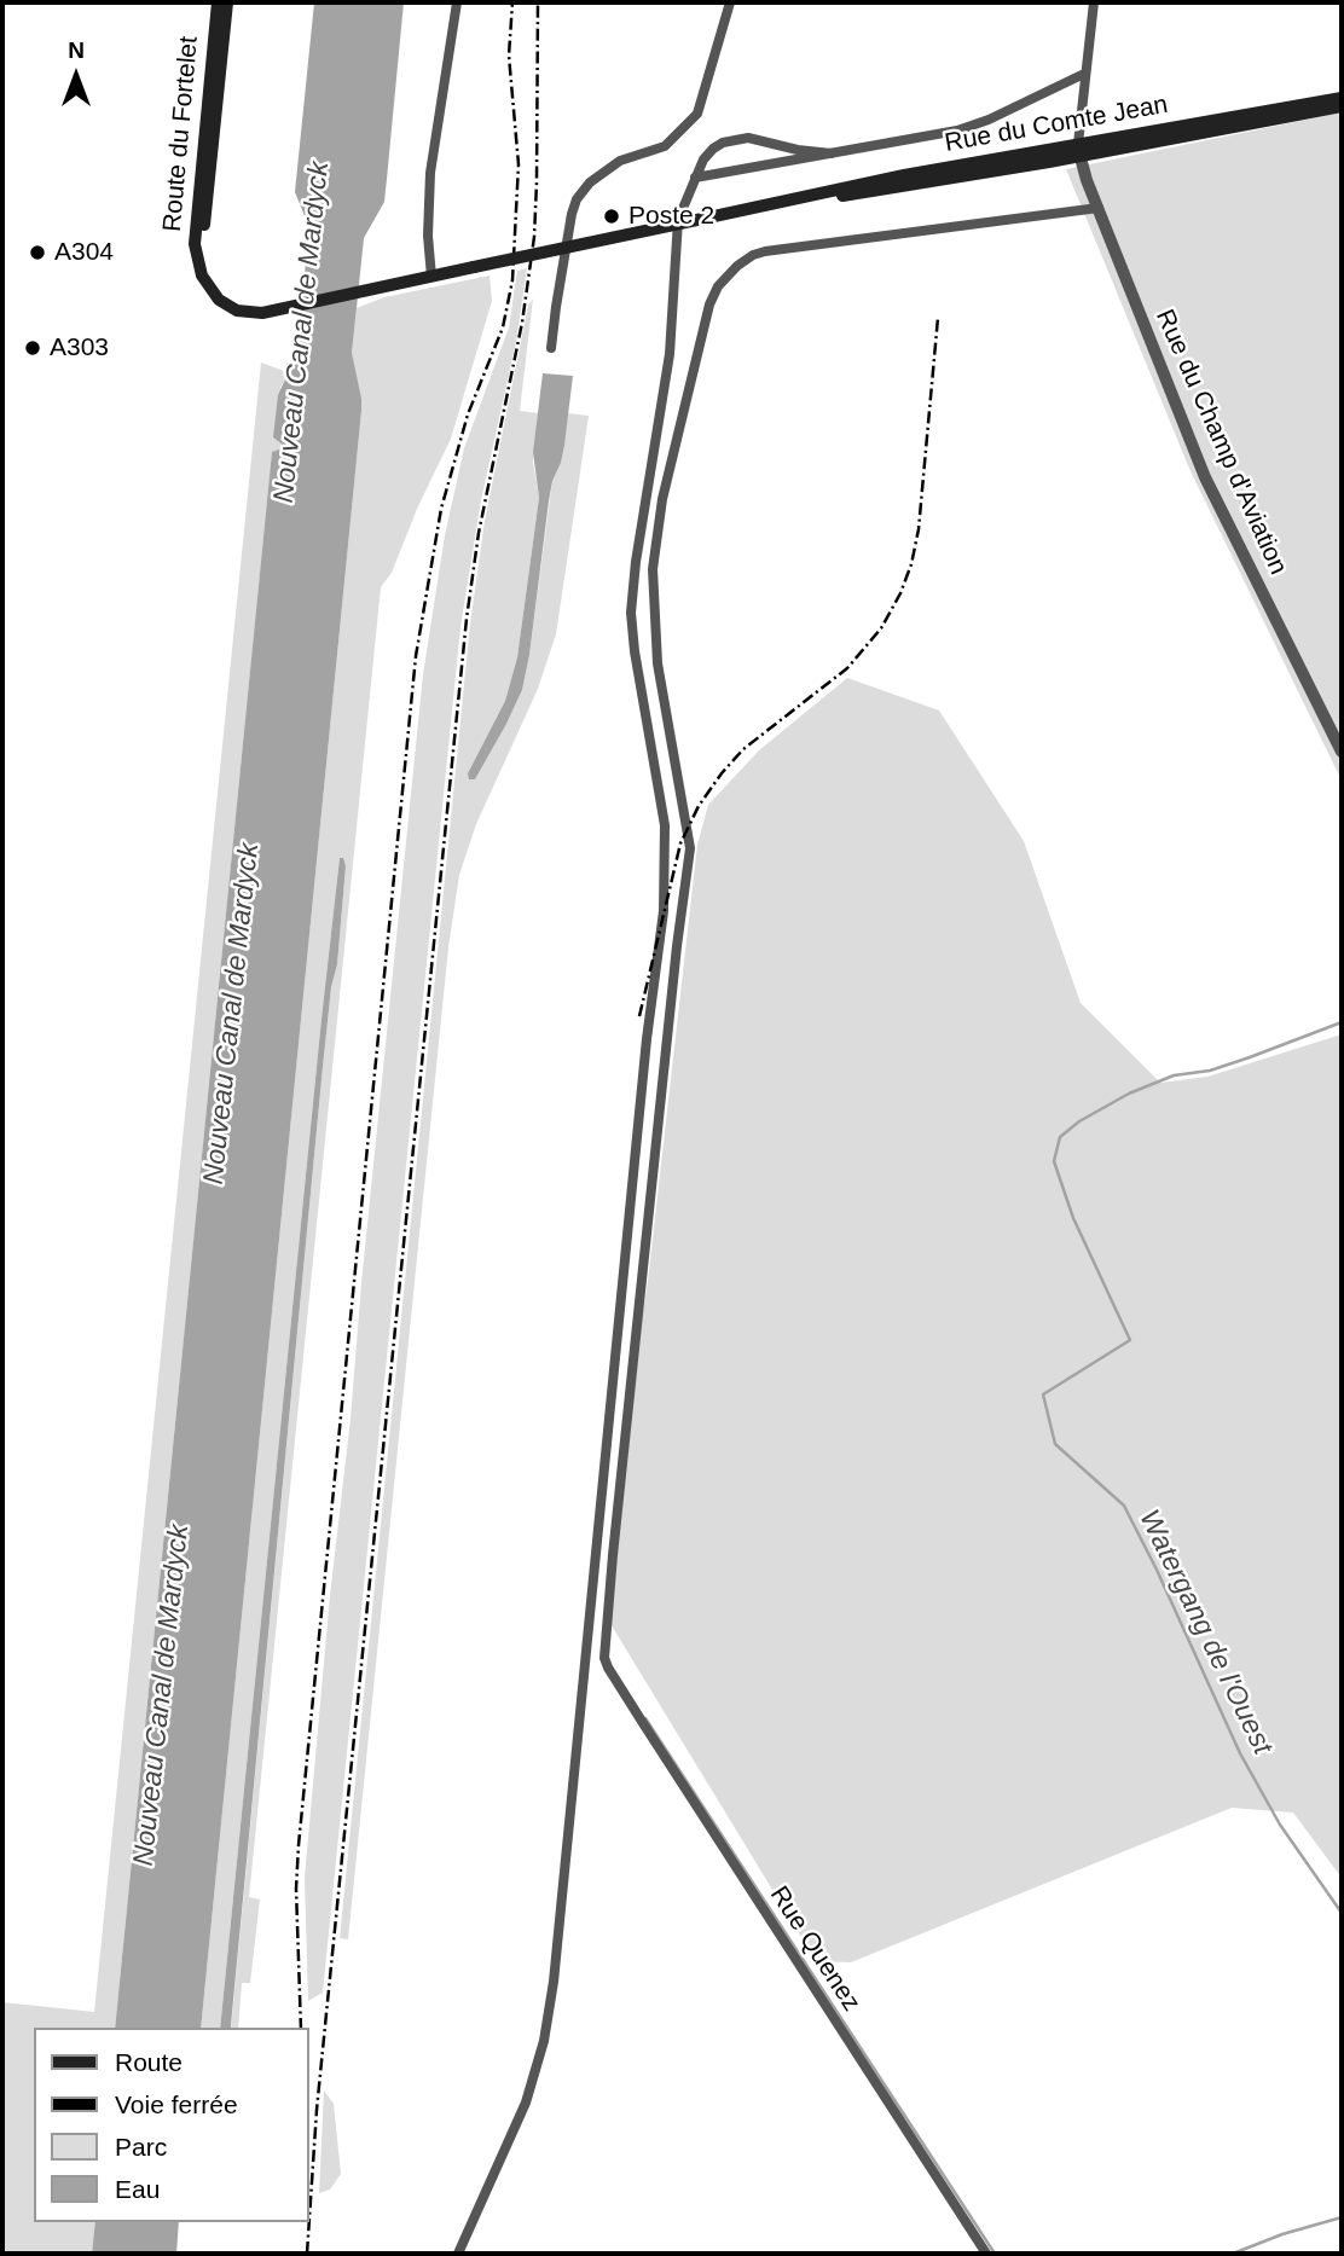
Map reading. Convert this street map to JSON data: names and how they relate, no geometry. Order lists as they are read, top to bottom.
{
  "streets": {
    "main road": ["Rue du Comte Jean", "Route du Fortelet"],
    "street": ["Rue du Champ d'Aviation", "Rue Quenez"]
  },
  "crossings": [
    ["Rue du Comte Jean", "Rue du Champ d'Aviation"],
    ["Rue du Champ d'Aviation", "Rue Quenez"]
  ],
  "water": ["Nouveau Canal de Mardyck", "Watergang de l'Ouest"],
  "places": ["Poste 2", "A304", "A303"],
  "legend": [
    "Route",
    "Voie ferrée",
    "Parc",
    "Eau"
  ],
  "north": "top"
}
